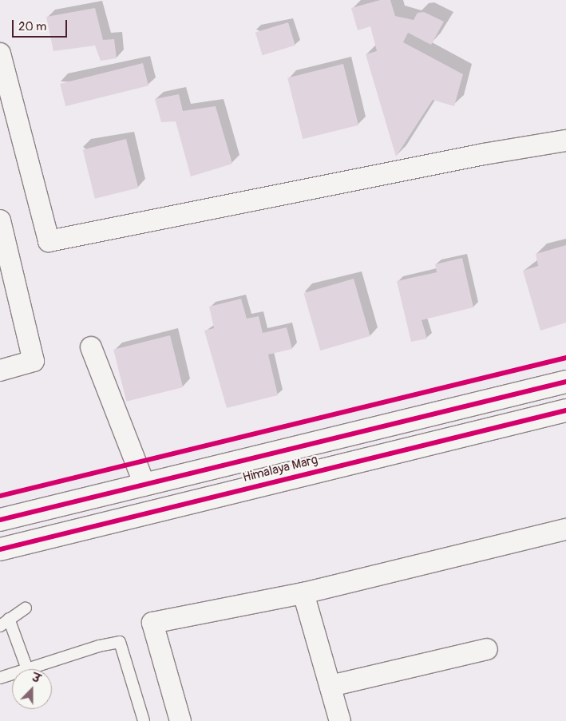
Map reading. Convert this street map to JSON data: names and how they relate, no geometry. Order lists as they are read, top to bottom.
{
  "streets": {
    "main road": ["Himalaya Marg"]
  },
  "scale_bar": "20 m",
  "north": "top"
}
